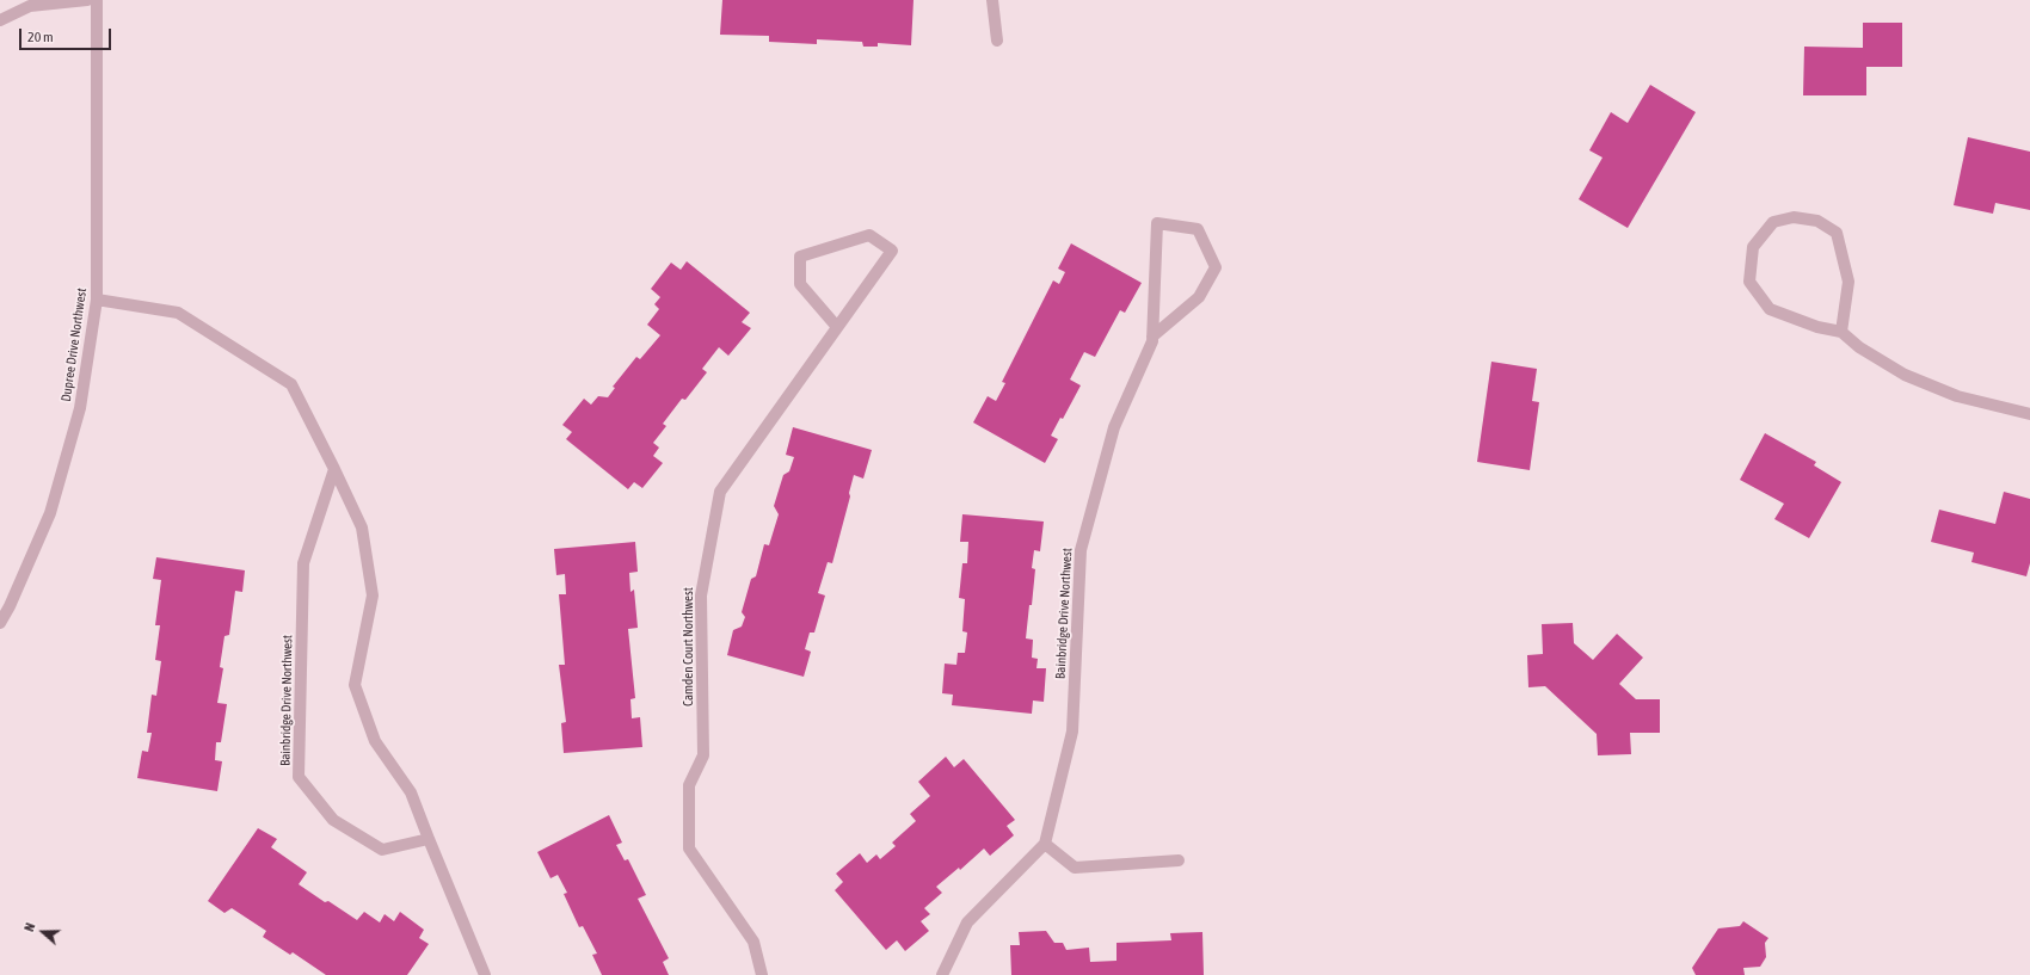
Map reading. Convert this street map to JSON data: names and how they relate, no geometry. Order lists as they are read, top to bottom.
{
  "streets": {
    "street": ["Dupree Drive Northwest", "Bainbridge Drive Northwest", "Camden Court Northwest"]
  },
  "scale_bar": "20 m",
  "north": "left"
}
